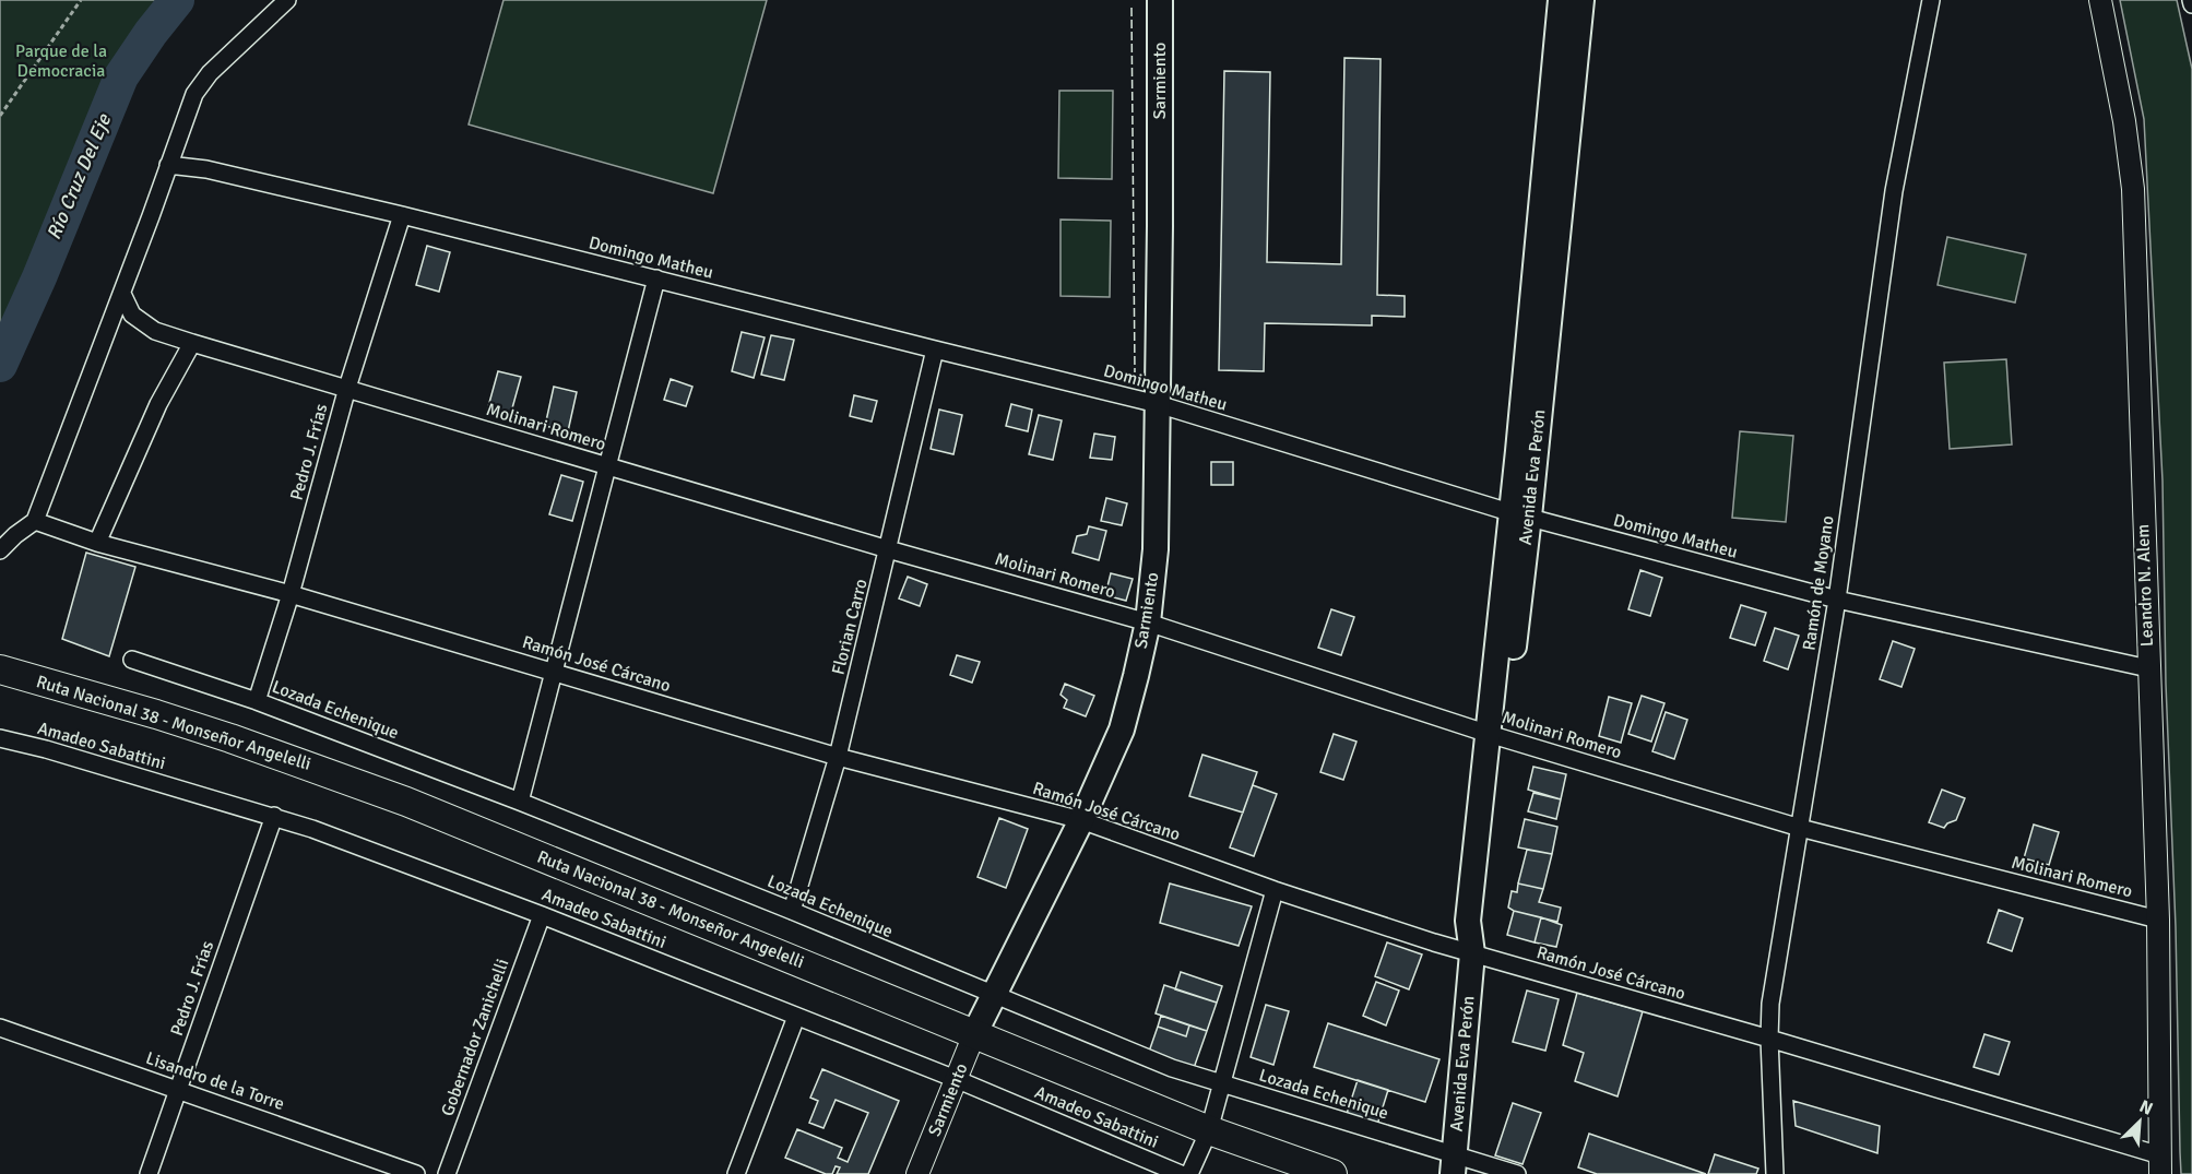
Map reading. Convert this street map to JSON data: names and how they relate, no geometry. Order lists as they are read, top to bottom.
{
  "streets": {
    "highway": ["Ruta Nacional 38 - Monseñor Angelelli"],
    "main road": ["Sarmiento", "Avenida Eva Perón"],
    "street": [
      "Domingo Matheu",
      "Molinari Romero",
      "Pedro J. Frías",
      "Ramón de Moyano",
      "Leandro N. Alem",
      "Florian Carro",
      "Ramón José Cárcano",
      "Lozada Echenique",
      "Amadeo Sabattini",
      "Gobernador Zanichelli",
      "Lisandro de la Torre"
    ]
  },
  "crossings": [
    ["Sarmiento", "Domingo Matheu"],
    ["Sarmiento", "Molinari Romero"],
    ["Sarmiento", "Ramón José Cárcano"],
    ["Sarmiento", "Lozada Echenique"],
    ["Sarmiento", "Ruta Nacional 38 - Monseñor Angelelli"],
    ["Sarmiento", "Amadeo Sabattini"],
    ["Domingo Matheu", "Pedro J. Frías"],
    ["Domingo Matheu", "Avenida Eva Perón"],
    ["Domingo Matheu", "Ramón de Moyano"],
    ["Domingo Matheu", "Leandro N. Alem"],
    ["Domingo Matheu", "Florian Carro"],
    ["Molinari Romero", "Pedro J. Frías"],
    ["Molinari Romero", "Avenida Eva Perón"],
    ["Molinari Romero", "Ramón de Moyano"],
    ["Molinari Romero", "Leandro N. Alem"],
    ["Molinari Romero", "Florian Carro"],
    ["Pedro J. Frías", "Ramón José Cárcano"],
    ["Pedro J. Frías", "Lozada Echenique"],
    ["Pedro J. Frías", "Amadeo Sabattini"],
    ["Pedro J. Frías", "Lisandro de la Torre"],
    ["Avenida Eva Perón", "Ramón José Cárcano"],
    ["Avenida Eva Perón", "Lozada Echenique"],
    ["Ramón de Moyano", "Ramón José Cárcano"],
    ["Leandro N. Alem", "Ramón José Cárcano"],
    ["Florian Carro", "Ramón José Cárcano"],
    ["Florian Carro", "Lozada Echenique"],
    ["Amadeo Sabattini", "Gobernador Zanichelli"]
  ],
  "water": ["Río Cruz Del Eje"],
  "parks": ["Parque de la Democracia"],
  "north": "top right"
}
